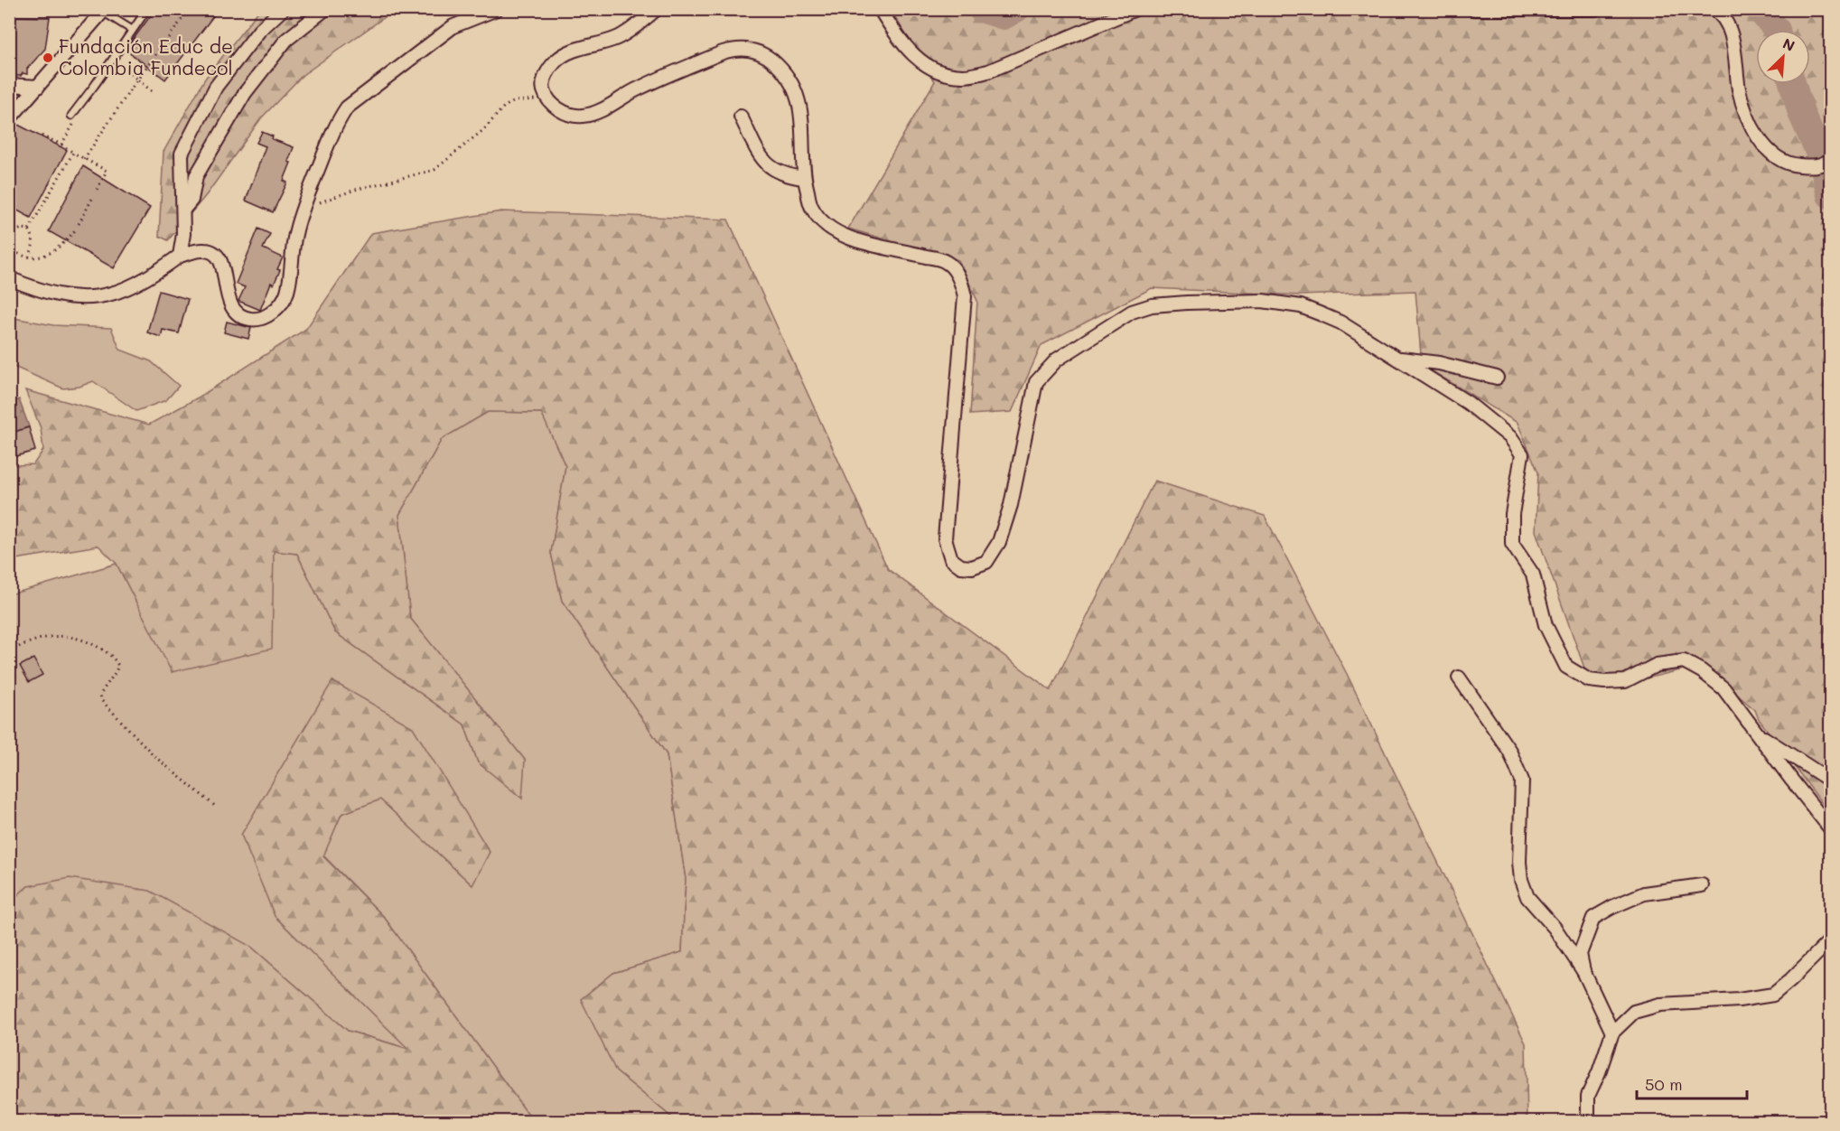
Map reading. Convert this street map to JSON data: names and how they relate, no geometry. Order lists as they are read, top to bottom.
{
  "places": ["Fundación Educ de Colombia Fundecol"],
  "scale_bar": "50 m",
  "north": "top right"
}
